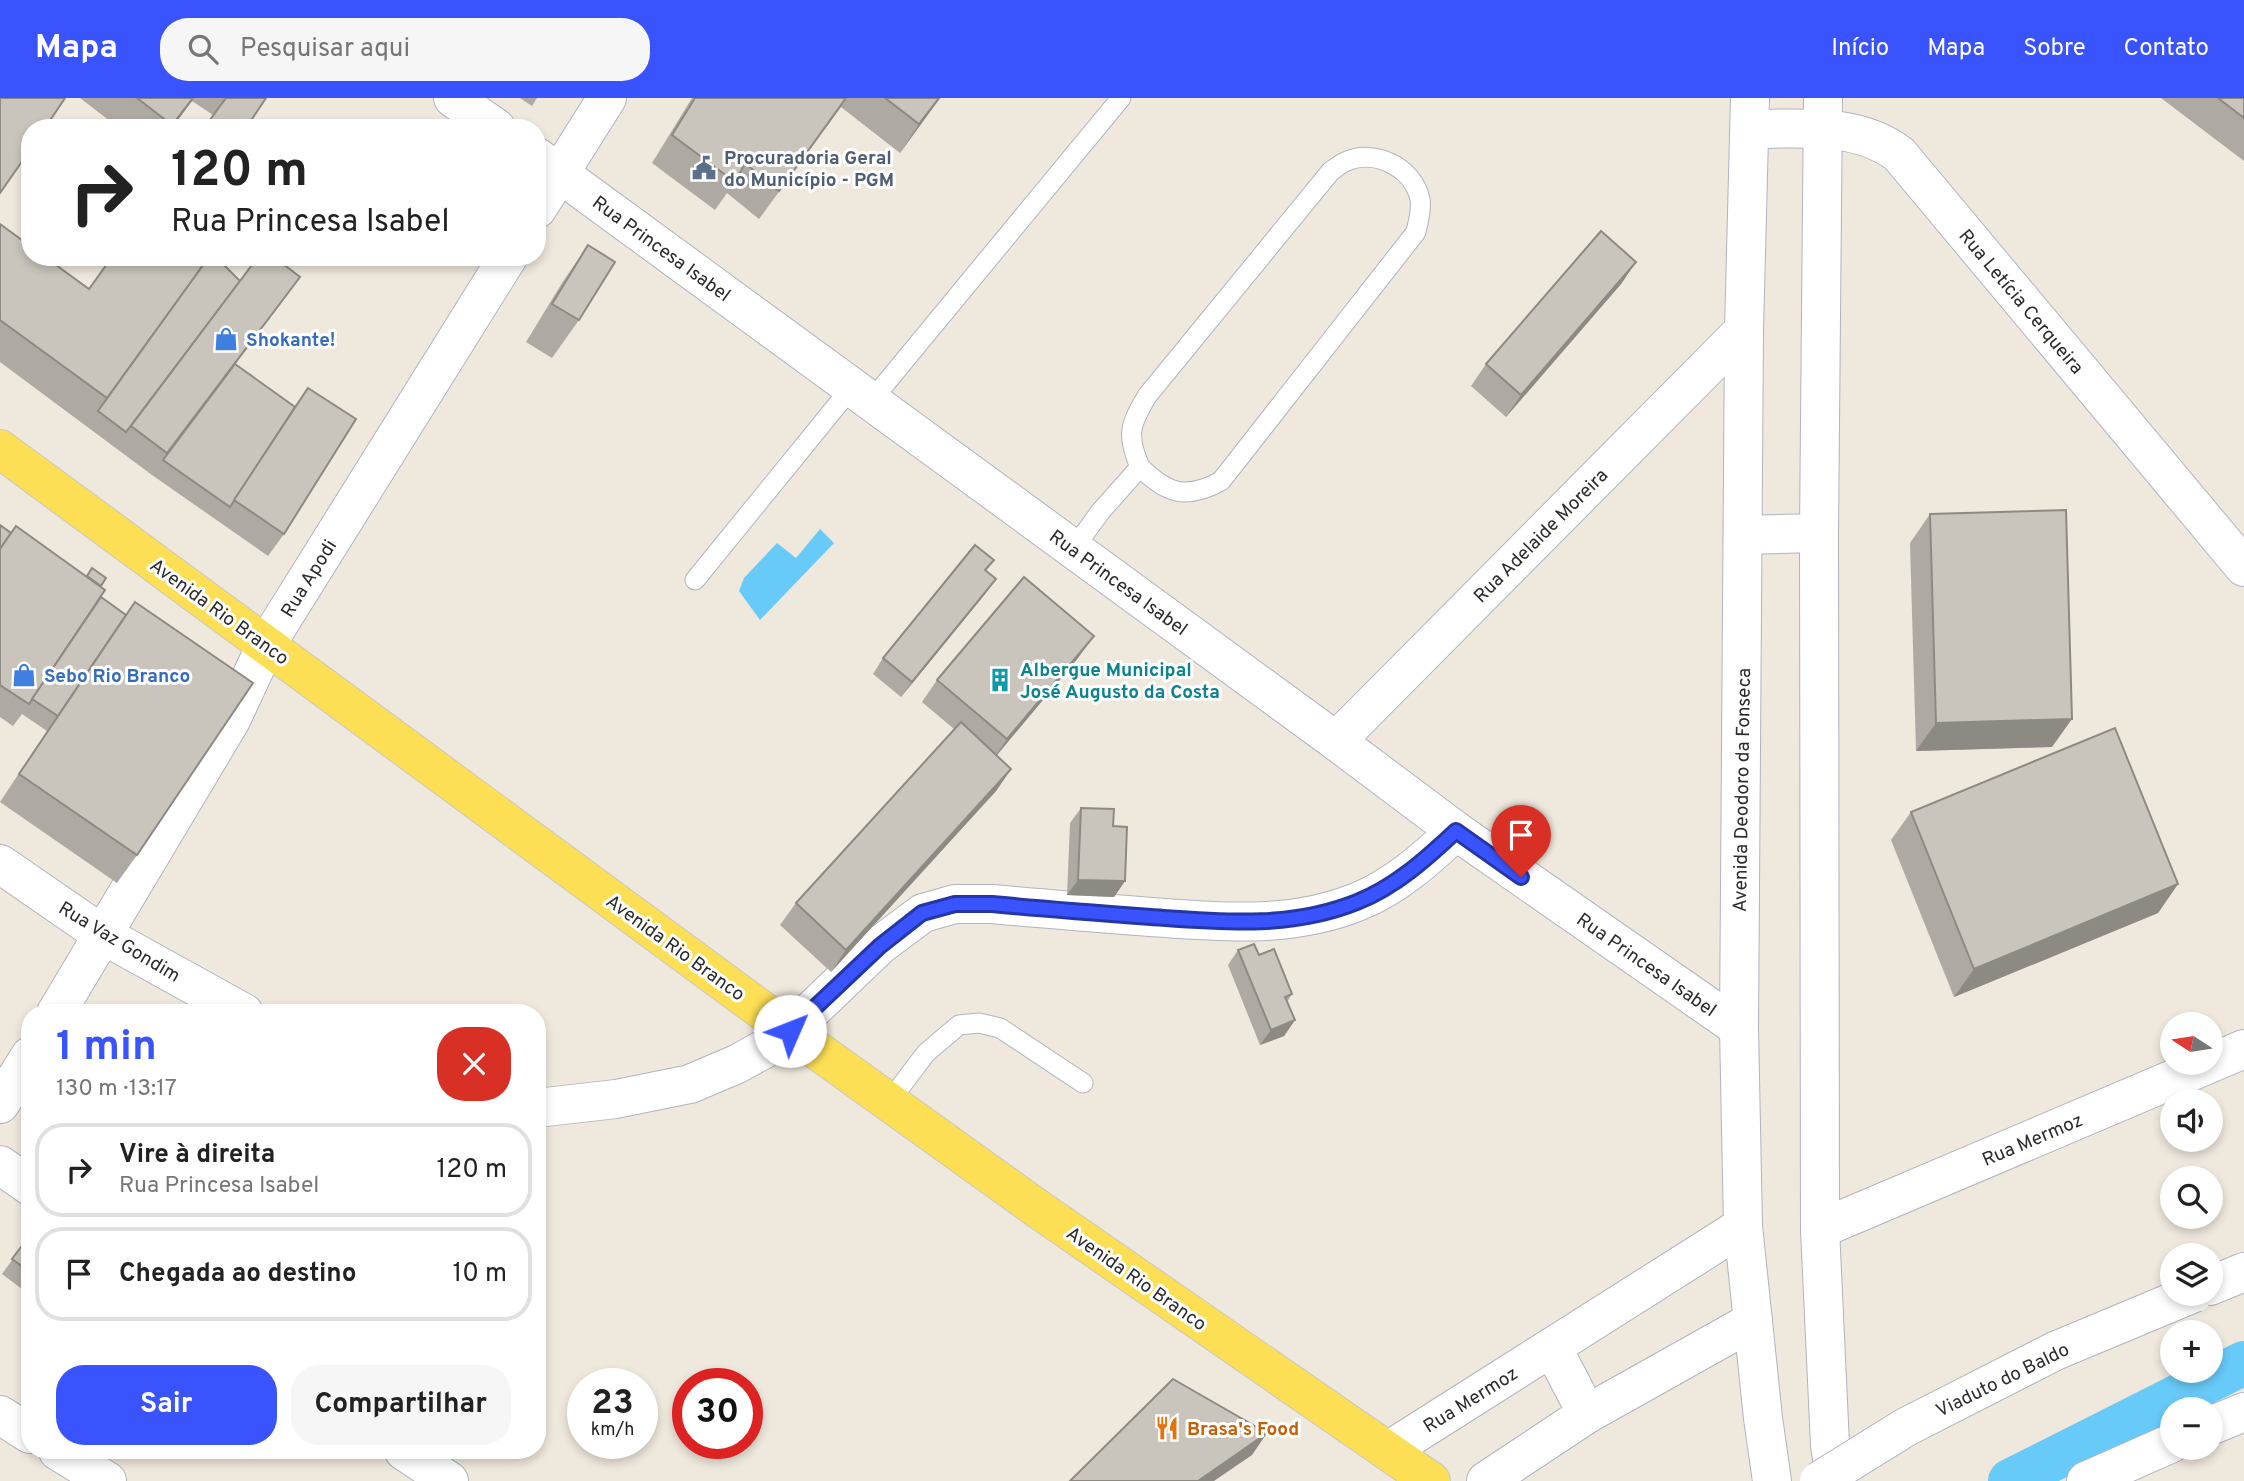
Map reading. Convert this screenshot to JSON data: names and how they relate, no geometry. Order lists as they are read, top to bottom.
{
  "streets": {
    "main road": ["Avenida Rio Branco"],
    "street": [
      "Rua Princesa Isabel",
      "Rua Letícia Cerqueira",
      "Rua Adelaide Moreira",
      "Rua Apodi",
      "Avenida Deodoro da Fonseca",
      "Rua Vaz Gondim",
      "Rua Mermoz",
      "Viaduto do Baldo"
    ]
  },
  "crossings": [
    ["Rua Princesa Isabel", "Rua Adelaide Moreira"],
    ["Rua Princesa Isabel", "Avenida Deodoro da Fonseca"],
    ["Rua Letícia Cerqueira", "Avenida Deodoro da Fonseca"],
    ["Rua Adelaide Moreira", "Avenida Deodoro da Fonseca"],
    ["Rua Apodi", "Avenida Rio Branco"],
    ["Rua Apodi", "Rua Vaz Gondim"],
    ["Avenida Rio Branco", "Rua Mermoz"],
    ["Avenida Deodoro da Fonseca", "Rua Mermoz"]
  ],
  "places": {
    "public building": ["Procuradoria Geral do Município - PGM"],
    "shop": ["Shokante!", "Sebo Rio Branco"],
    "building": ["Albergue Municipal José Augusto da Costa"],
    "restaurant": ["Brasa's Food"]
  },
  "north": "left",
  "page": {
    "header": "Mapa",
    "search": "Pesquisar aqui",
    "nav": [
      "Início",
      "Mapa",
      "Sobre",
      "Contato"
    ],
    "turn": ["120 m", "Rua Princesa Isabel"],
    "heading": ["1 min", "130 m · 13:17"],
    "map_buttons": ["+", "−"],
    "list": [
      {
        "name": "Vire à direita",
        "note": "Rua Princesa Isabel",
        "value": "120 m"
      },
      {
        "name": "Chegada ao destino",
        "value": "10 m"
      }
    ],
    "buttons": ["Sair", "Compartilhar"],
    "speed": "23 km/h",
    "limit": "30"
  }
}
